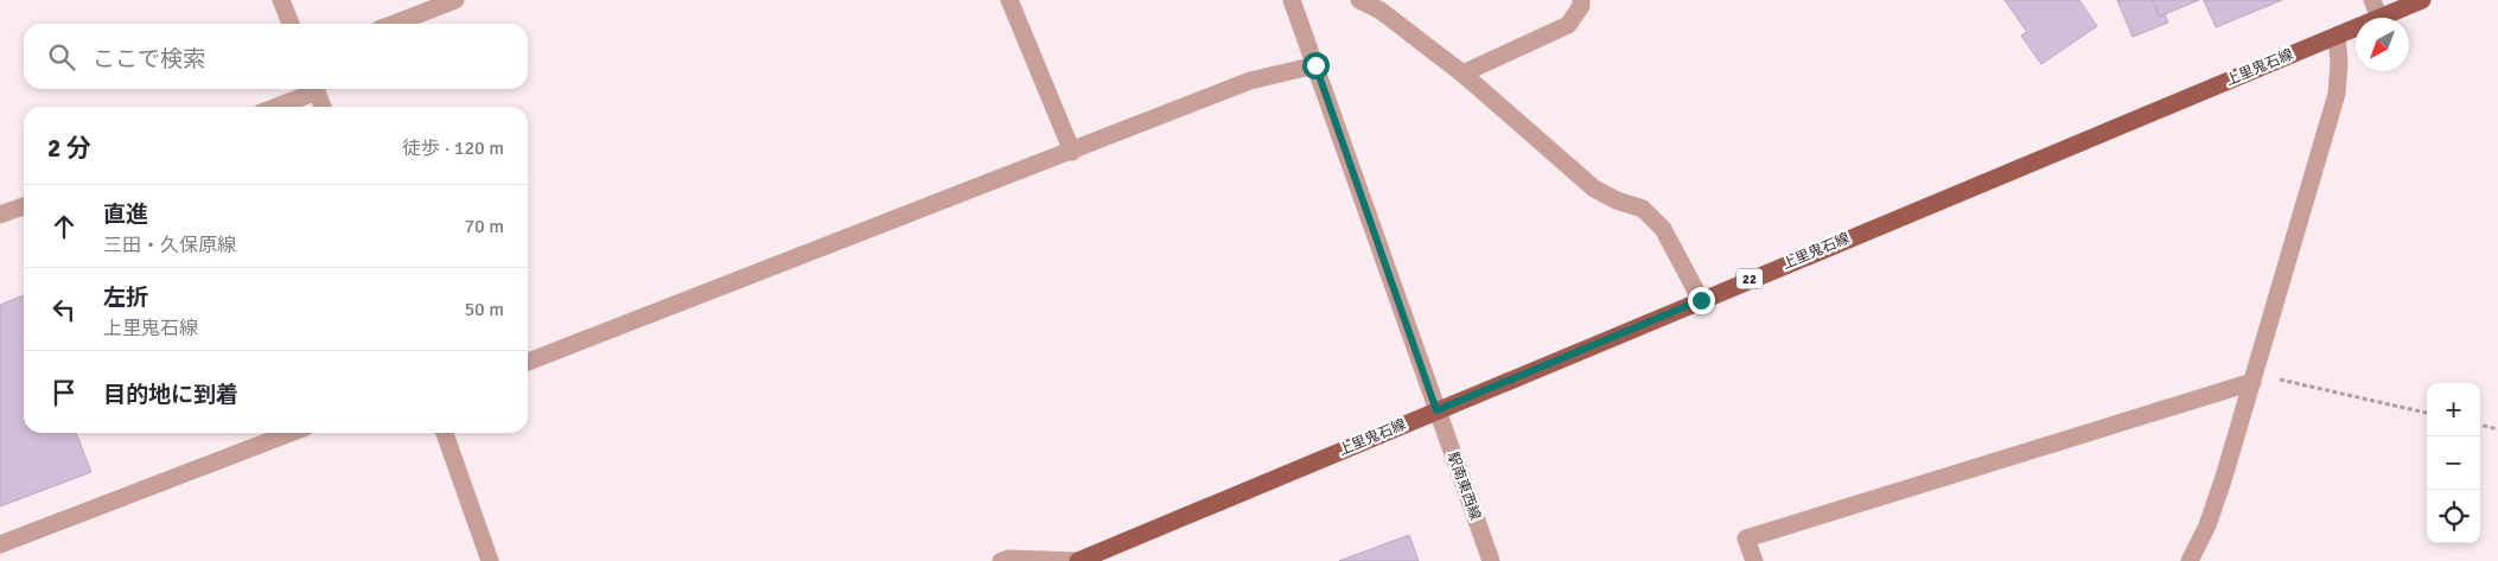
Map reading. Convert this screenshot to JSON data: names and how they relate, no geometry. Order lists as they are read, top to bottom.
{
  "streets": {
    "main road": ["上里鬼石線", "22"],
    "street": ["駅南東西線"]
  },
  "crossings": [
    ["上里鬼石線", "駅南東西線"]
  ],
  "north": "bottom left",
  "page": {
    "search": "ここで検索",
    "heading": ["2 分", "徒歩 · 120 m"],
    "list": [
      ["直進", "三田・久保原線", "70 m"],
      ["左折", "上里鬼石線", "50 m"],
      "目的地に到着"
    ],
    "map_buttons": ["+", "−"]
  }
}
